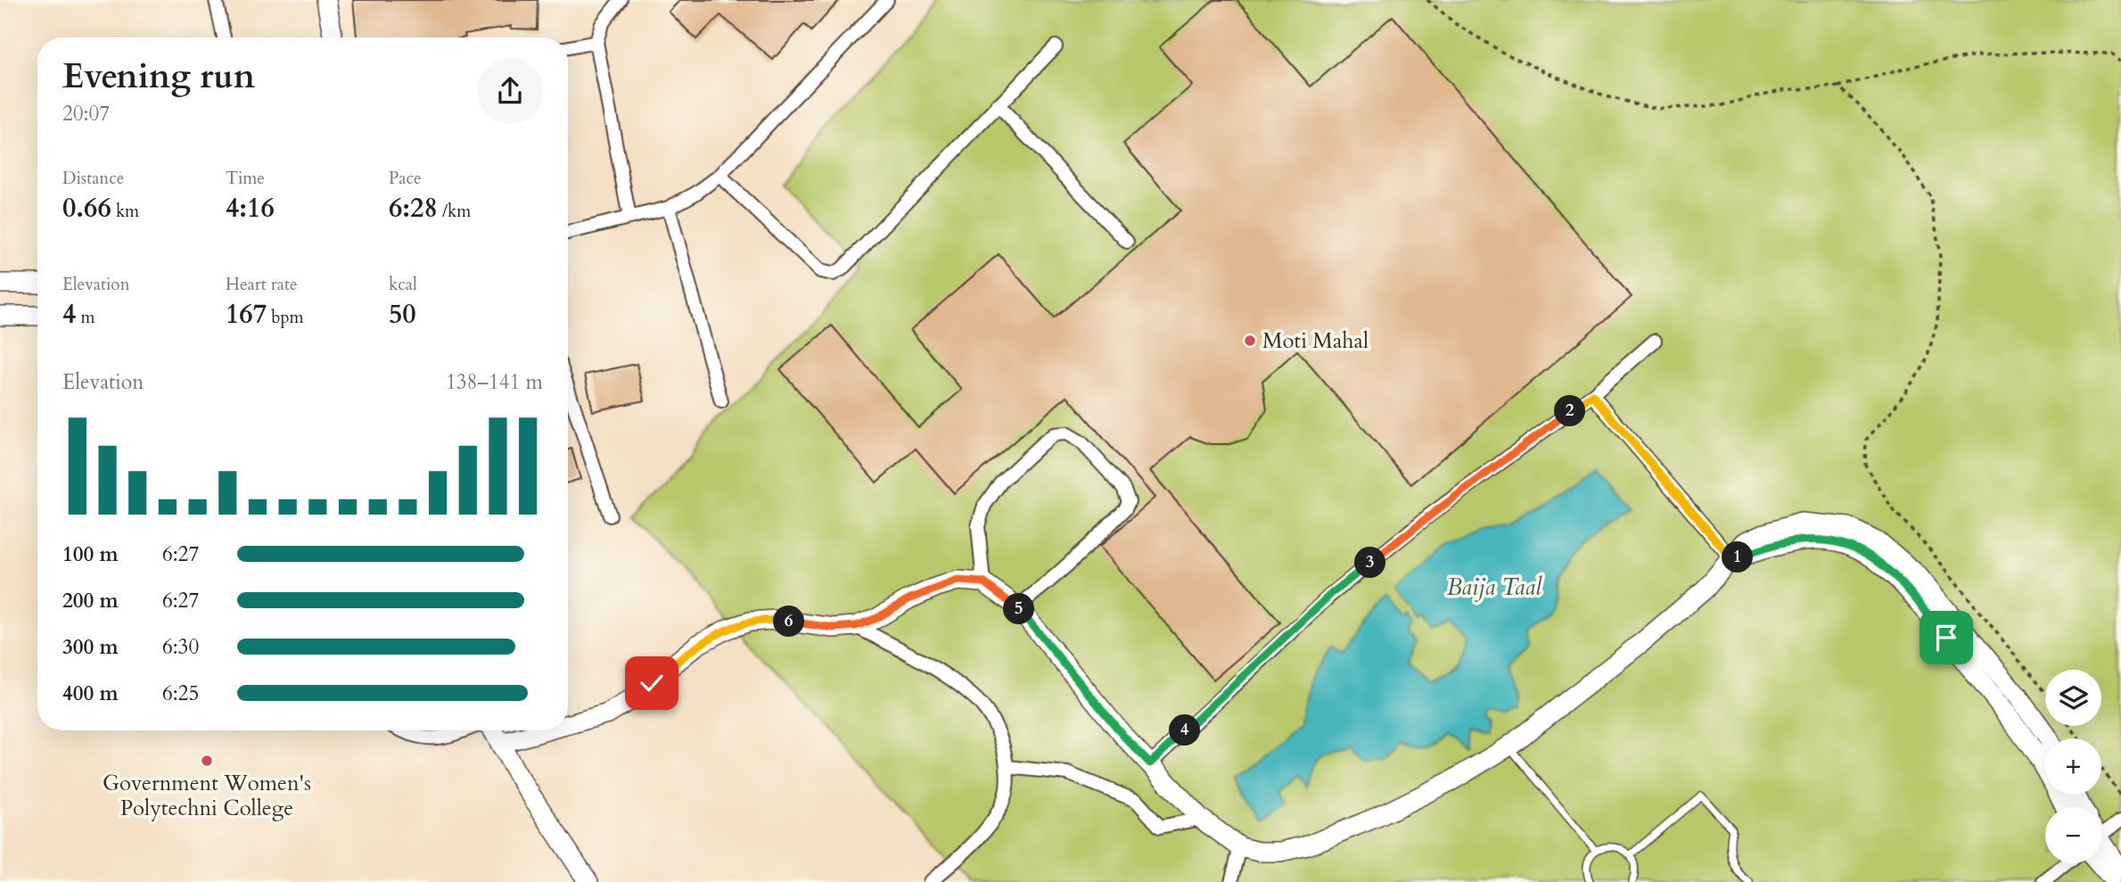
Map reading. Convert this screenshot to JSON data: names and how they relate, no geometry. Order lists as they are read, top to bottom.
{
  "water": ["Baija Taal"],
  "places": ["Moti Mahal", "Government Women's Polytechni College"],
  "page": {
    "heading": ["Evening run", "20:07"],
    "stats": [
      ["Distance", "0.66 km"],
      ["Time", "4:16"],
      ["Pace", "6:28 /km"],
      ["Elevation", "4 m"],
      ["Heart rate", "167 bpm"],
      ["kcal", "50"]
    ],
    "chart": ["Elevation", "138–141 m"],
    "pins": [
      "2",
      "1",
      "3",
      "5",
      "6",
      "4"
    ],
    "list": [
      {
        "name": "100 m",
        "note": "6:27"
      },
      {
        "name": "200 m",
        "note": "6:27"
      },
      {
        "name": "300 m",
        "note": "6:30"
      },
      {
        "name": "400 m",
        "note": "6:25"
      }
    ],
    "map_buttons": ["+", "−"]
  }
}
